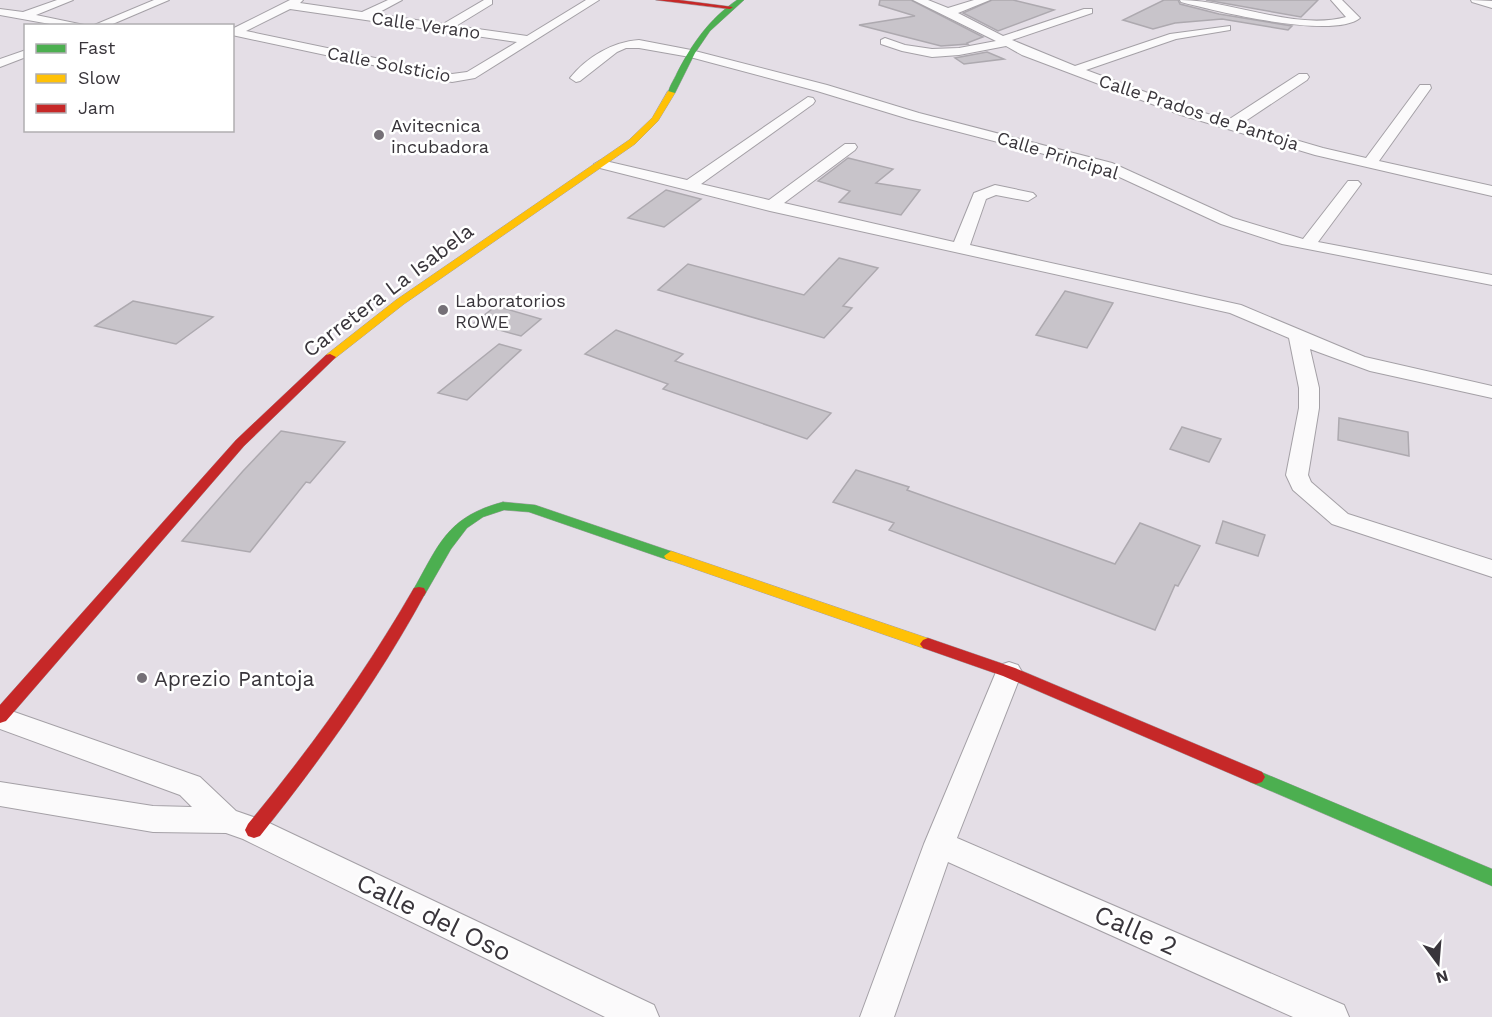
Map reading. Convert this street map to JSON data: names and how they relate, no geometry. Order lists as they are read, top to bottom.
{
  "streets": {
    "main road": ["Carretera La Isabela"],
    "street": [
      "Calle Verano",
      "Calle Solsticio",
      "Calle Prados de Pantoja",
      "Calle Principal",
      "Calle del Oso",
      "Calle 2"
    ]
  },
  "crossings": [
    ["Calle Verano", "Calle Solsticio"],
    ["Calle Principal", "Carretera La Isabela"],
    ["Carretera La Isabela", "Calle del Oso"]
  ],
  "places": ["Avitecnica incubadora", "Laboratorios ROWE", "Aprezio Pantoja"],
  "legend": ["Fast", "Slow", "Jam"],
  "north": "bottom"
}
